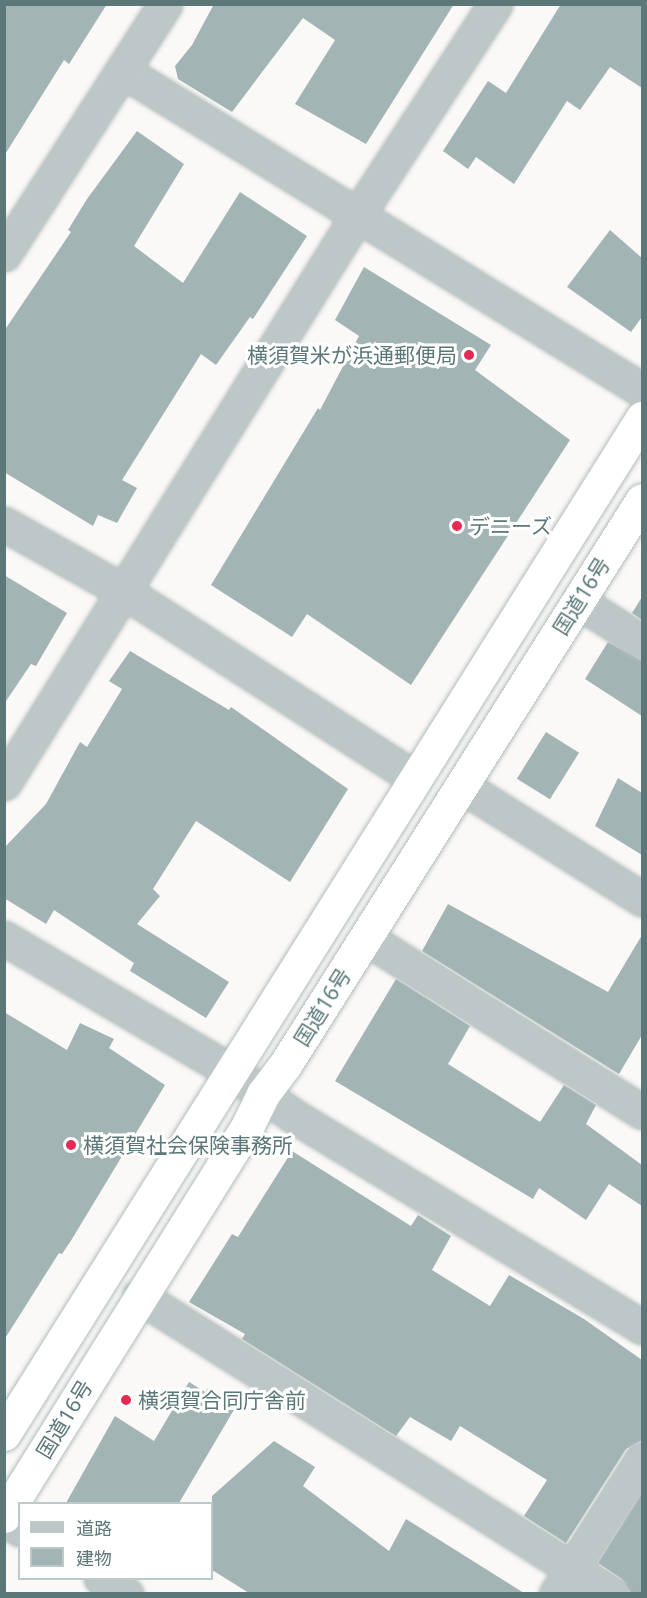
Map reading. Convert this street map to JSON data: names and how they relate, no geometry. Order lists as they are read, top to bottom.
{
  "streets": {
    "highway": ["国道16号"]
  },
  "places": [
    "横須賀米が浜通郵便局",
    "デニーズ",
    "横須賀社会保険事務所",
    "横須賀合同庁舎前"
  ],
  "legend": ["道路", "建物"]
}
